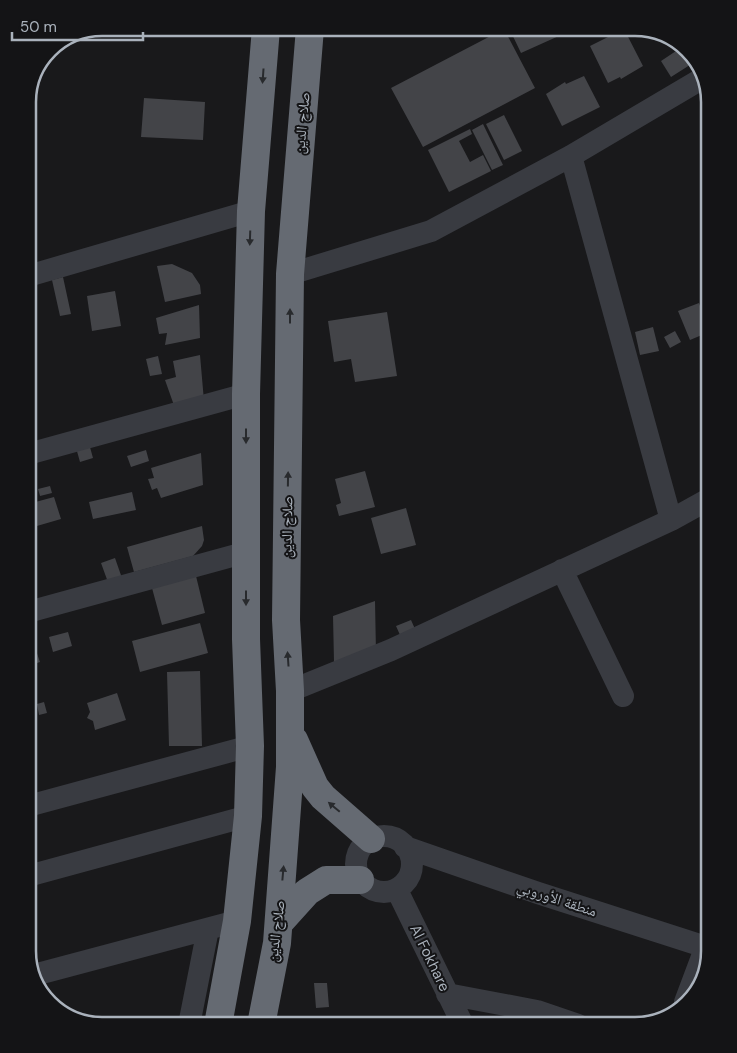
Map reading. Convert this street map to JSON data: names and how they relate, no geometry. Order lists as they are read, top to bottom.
{
  "streets": {
    "highway": ["صلاح الدين"],
    "street": ["منطقة الأوروبي", "Al Fokhare"]
  },
  "crossings": [
    ["منطقة الأوروبي", "Al Fokhare"]
  ],
  "scale_bar": "50 m"
}
